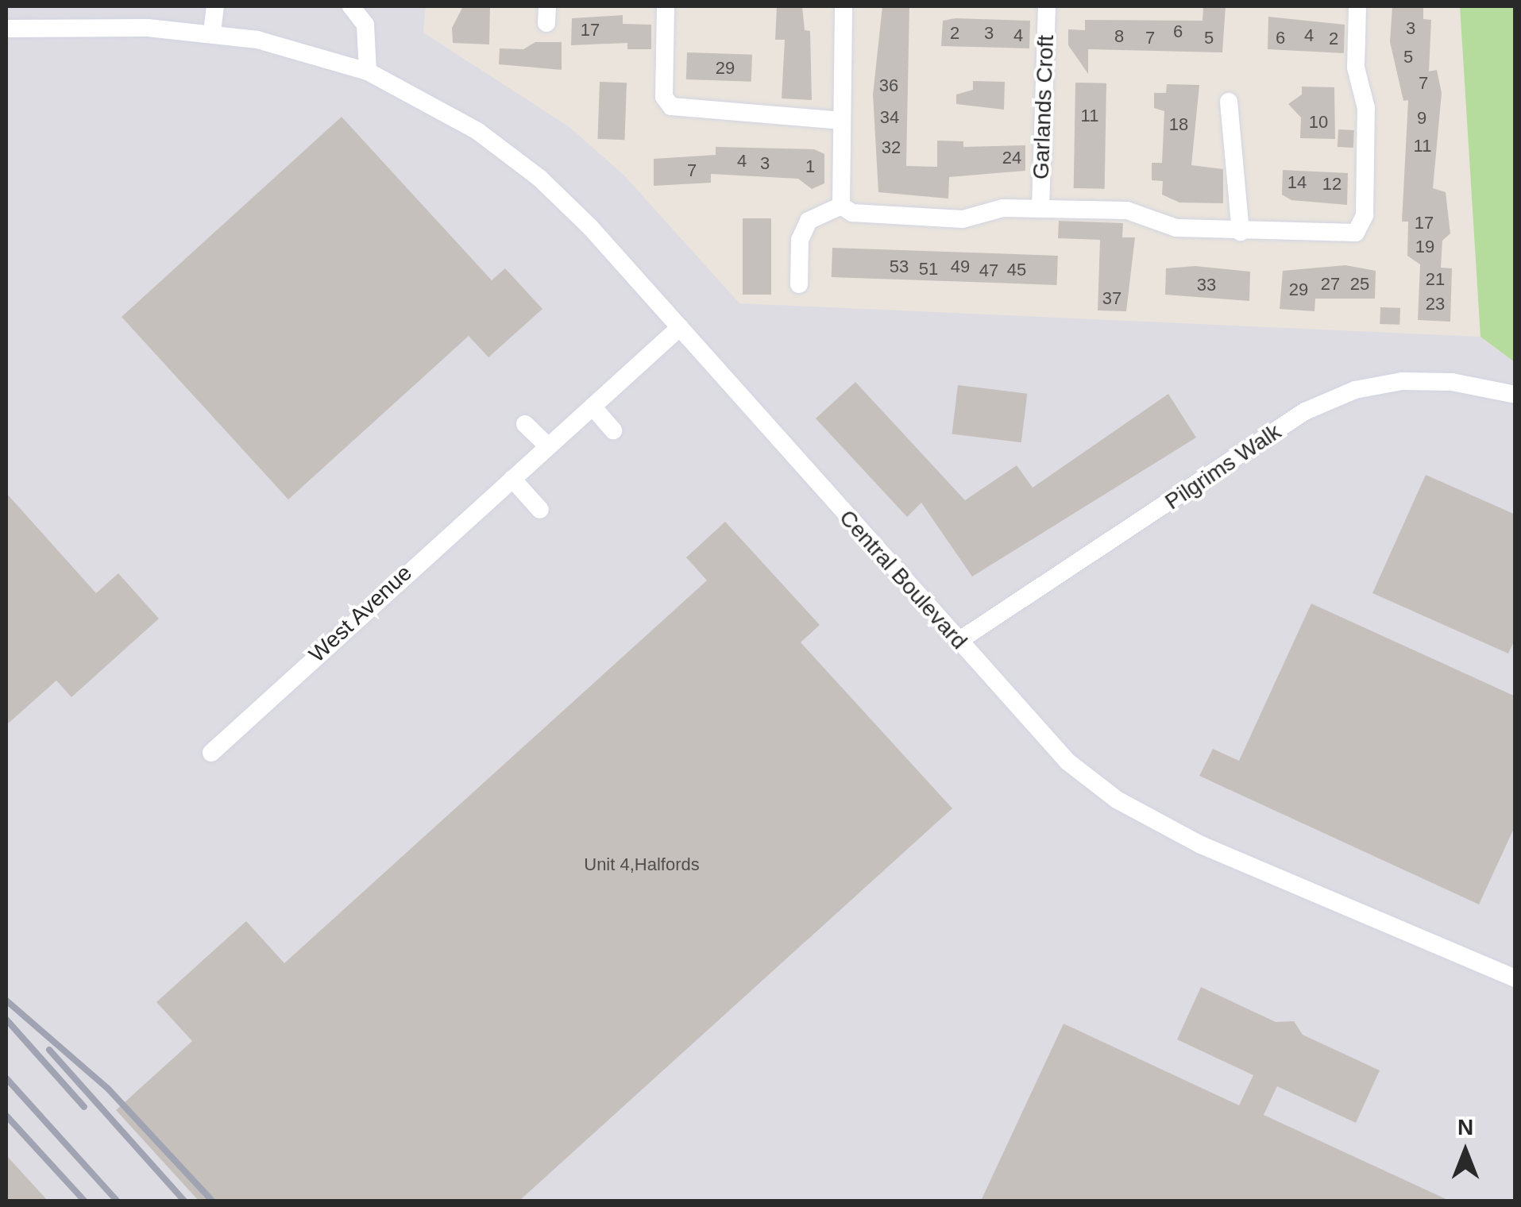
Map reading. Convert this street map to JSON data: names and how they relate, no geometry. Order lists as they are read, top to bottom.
{
  "streets": {
    "street": [
      "Garlands Croft",
      "Pilgrims Walk",
      "Central Boulevard",
      "West Avenue"
    ]
  },
  "crossings": [
    ["Pilgrims Walk", "Central Boulevard"],
    ["Central Boulevard", "West Avenue"]
  ],
  "house_numbers": [
    "3",
    "17",
    "6",
    "2",
    "3",
    "4",
    "4",
    "8",
    "7",
    "5",
    "6",
    "2",
    "5",
    "29",
    "7",
    "36",
    "11",
    "34",
    "9",
    "10",
    "18",
    "11",
    "32",
    "24",
    "4",
    "3",
    "1",
    "7",
    "14",
    "12",
    "17",
    "19",
    "53",
    "49",
    "51",
    "45",
    "47",
    "21",
    "27",
    "25",
    "33",
    "29",
    "37",
    "23",
    "Unit 4,Halfords"
  ],
  "north": "top"
}
